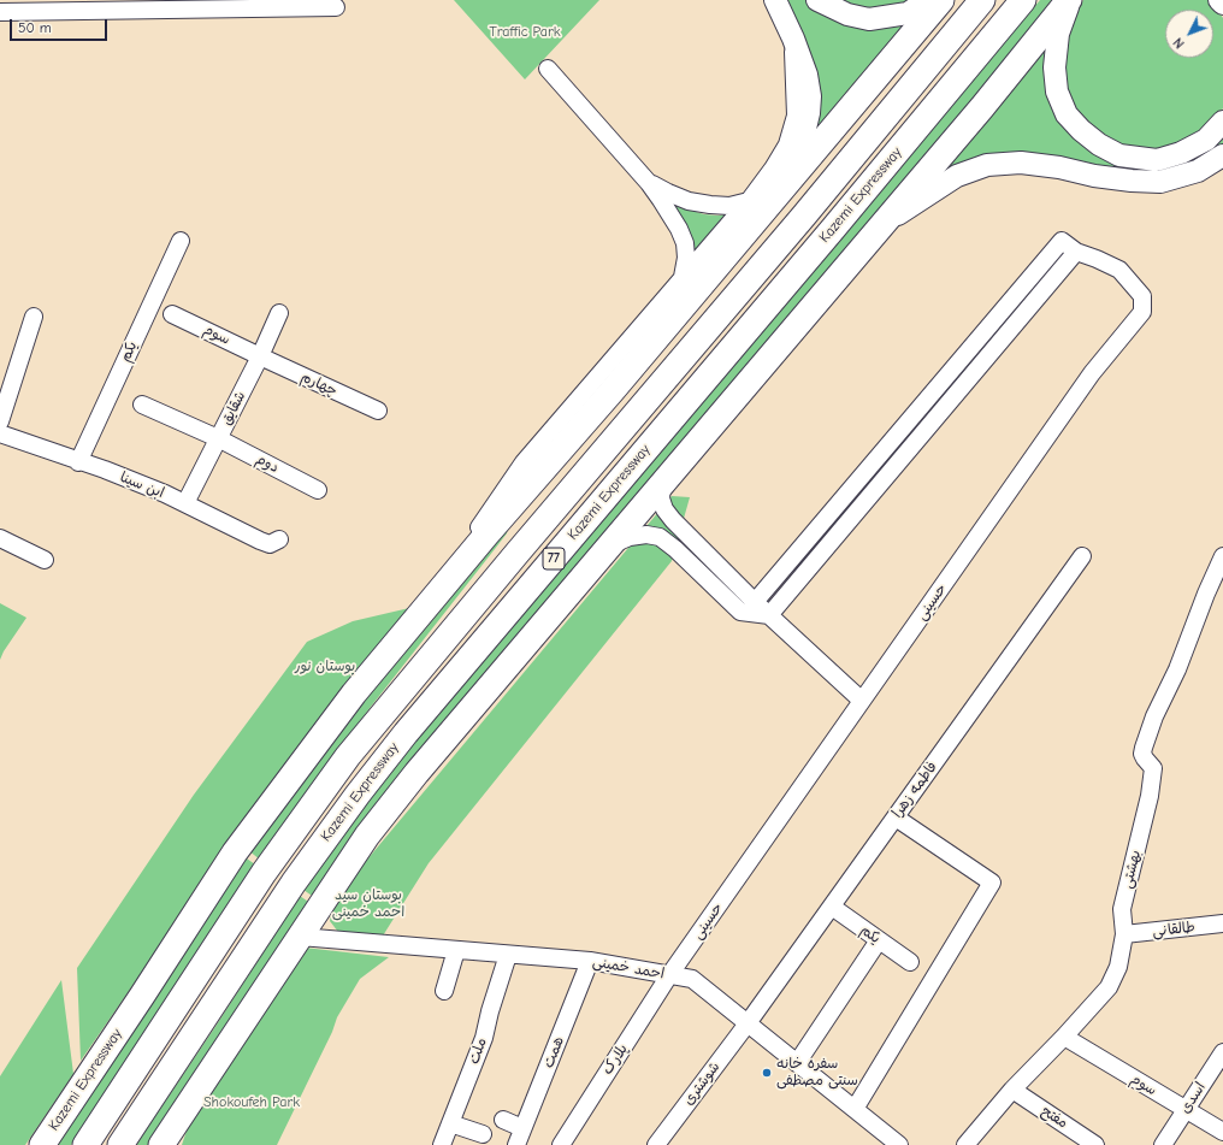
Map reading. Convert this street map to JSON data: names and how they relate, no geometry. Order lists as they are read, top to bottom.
{
  "streets": {
    "highway": ["Kazemi Expressway", "77"],
    "street": [
      "سوم",
      "یکم",
      "چهارم",
      "شقایق",
      "دوم",
      "ابن سینا",
      "حسینی",
      "فاطمه زهرا",
      "بهشتی",
      "طالقانی",
      "احمد خمینی",
      "ملت",
      "همت",
      "پلارک",
      "شوشتری",
      "اسدی",
      "مفتح"
    ]
  },
  "crossings": [
    ["سوم", "چهارم"],
    ["سوم", "شقایق"],
    ["سوم", "بهشتی"],
    ["سوم", "اسدی"],
    ["یکم", "ابن سینا"],
    ["یکم", "فاطمه زهرا"],
    ["چهارم", "شقایق"],
    ["شقایق", "دوم"],
    ["شقایق", "ابن سینا"],
    ["حسینی", "احمد خمینی"],
    ["حسینی", "پلارک"],
    ["فاطمه زهرا", "احمد خمینی"],
    ["فاطمه زهرا", "شوشتری"],
    ["بهشتی", "طالقانی"],
    ["بهشتی", "مفتح"],
    ["احمد خمینی", "ملت"],
    ["احمد خمینی", "همت"],
    ["احمد خمینی", "پلارک"],
    ["احمد خمینی", "شوشتری"]
  ],
  "parks": [
    "Traffic Park",
    "بوستان نور",
    "بوستان سید احمد خمینی",
    "Shokoufeh Park"
  ],
  "places": ["سفره خانه سنتی مصطفی"],
  "scale_bar": "50 m",
  "north": "bottom left"
}
